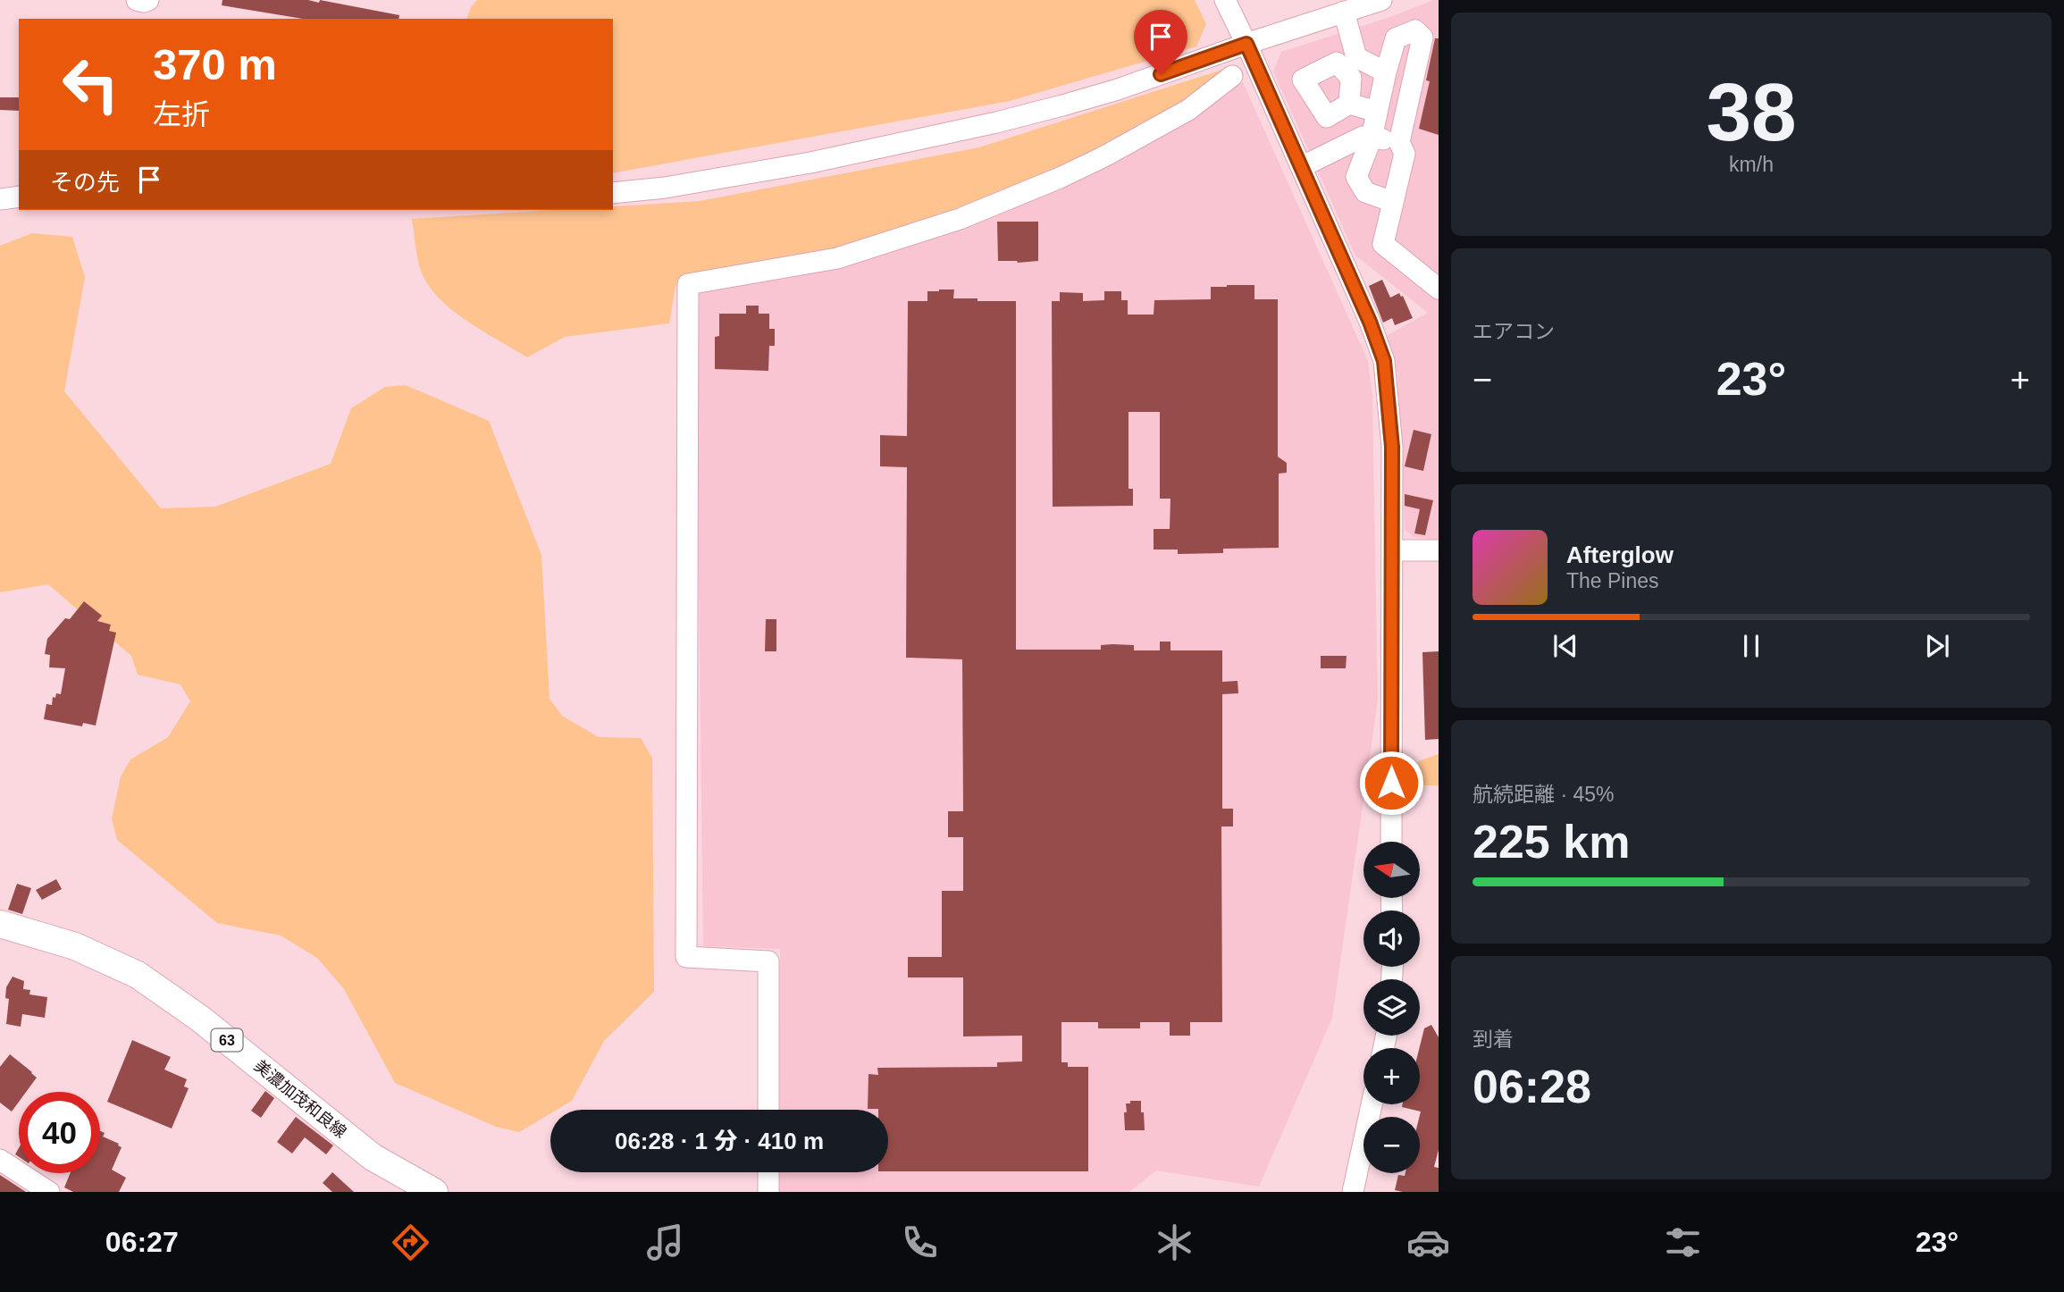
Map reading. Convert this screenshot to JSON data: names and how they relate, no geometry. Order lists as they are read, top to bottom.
{
  "streets": {
    "main road": ["63", "美濃加茂和良線"]
  },
  "north": "left",
  "page": {
    "tile": [
      ["38", "km/h"],
      "エアコン",
      ["航続距離 · 45%", "225 km"],
      ["到着", "06:28"]
    ],
    "turn": ["370 m", "左折"],
    "then": "その先",
    "heat": ["−", "23°", "+"],
    "song": ["Afterglow", "The Pines"],
    "map_buttons": ["+", "−"],
    "limit": "40",
    "trip": "06:28 · 1 分 · 410 m",
    "tabs": ["06:27", "23°"]
  }
}
